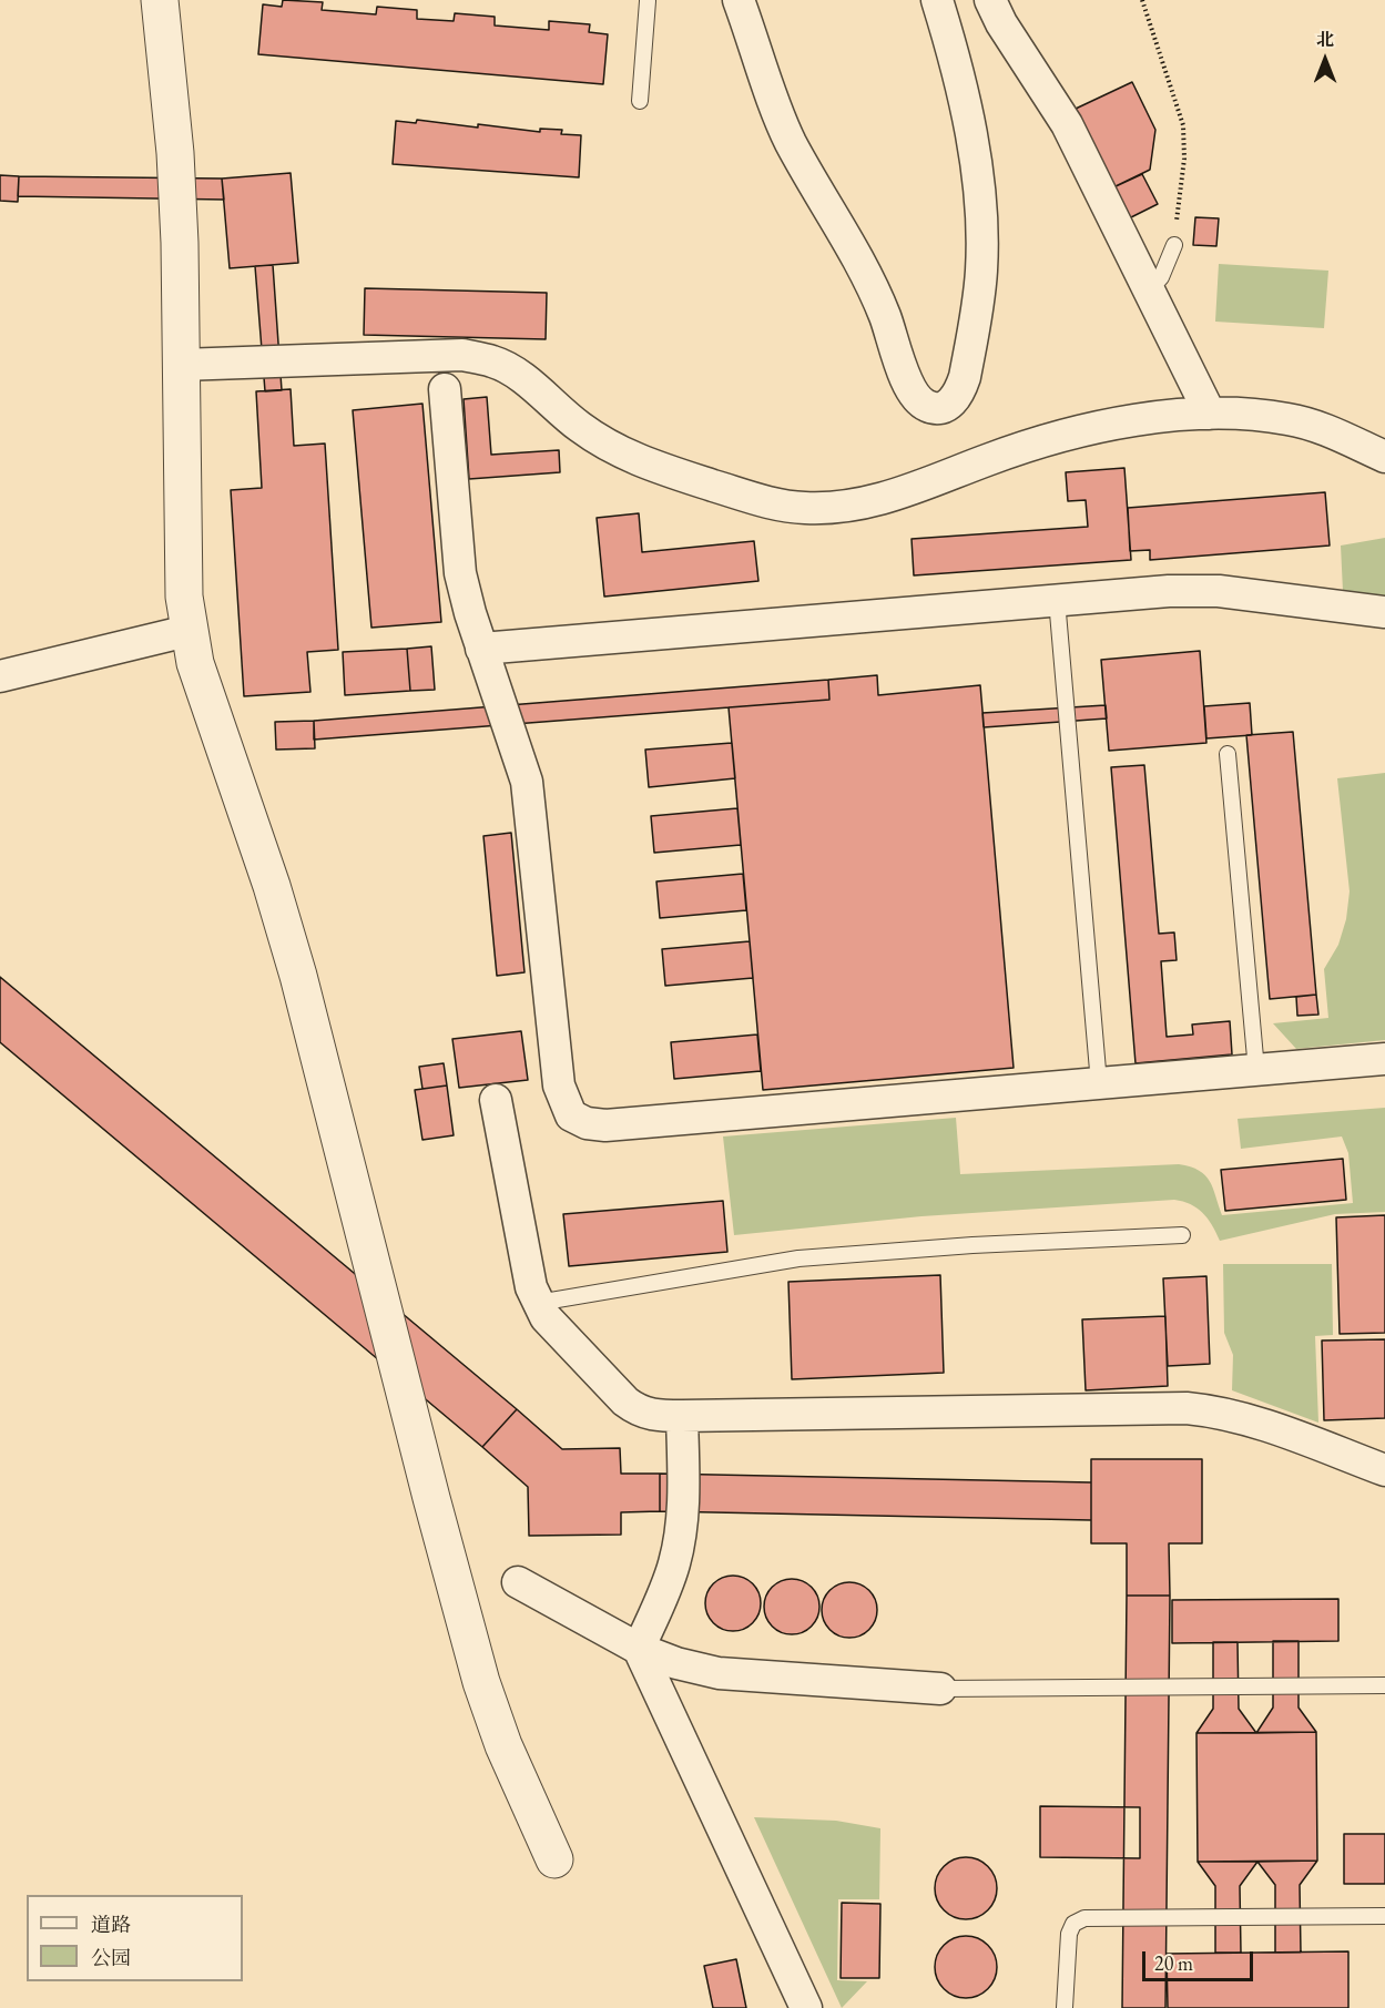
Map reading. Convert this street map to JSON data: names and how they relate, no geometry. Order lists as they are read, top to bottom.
{
  "legend": ["道路", "公园"],
  "scale_bar": "20 m",
  "north": "top"
}
